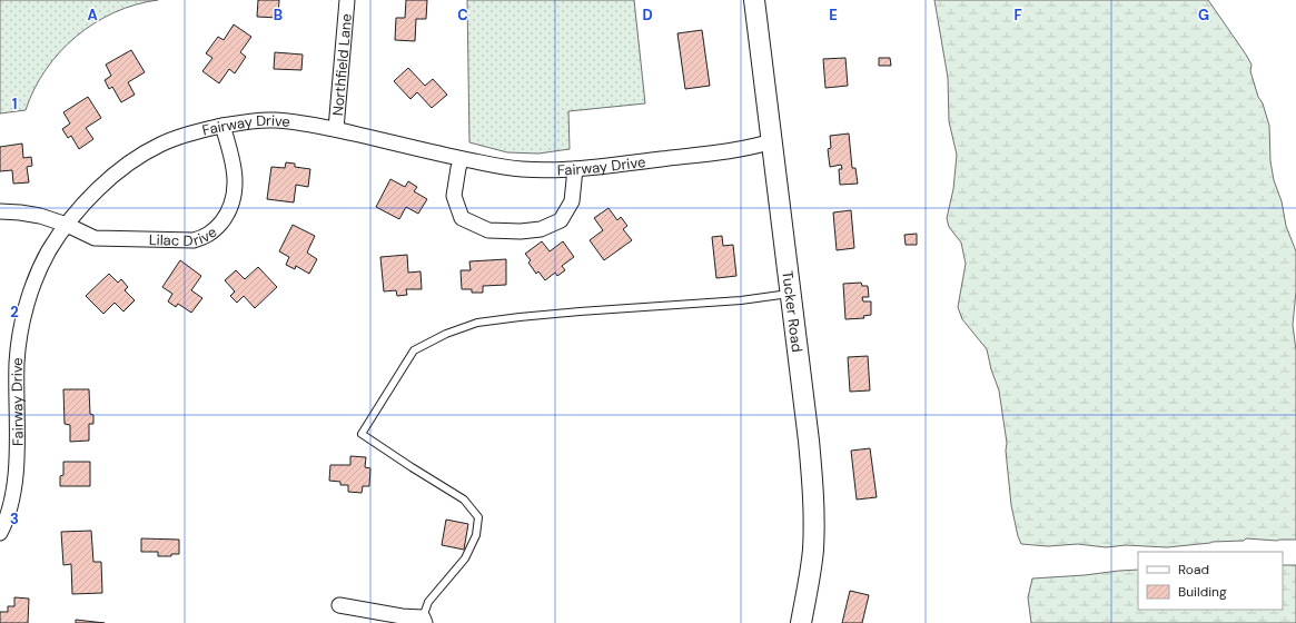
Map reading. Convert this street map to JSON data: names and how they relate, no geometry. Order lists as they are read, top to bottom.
{
  "streets": {
    "main road": ["Tucker Road"],
    "street": ["Northfield Lane", "Fairway Drive", "Lilac Drive"]
  },
  "crossings": [
    ["Northfield Lane", "Fairway Drive"],
    ["Fairway Drive", "Lilac Drive"],
    ["Fairway Drive", "Tucker Road"]
  ],
  "legend": ["Road", "Building"],
  "grid": {
    "columns": [
      "A",
      "B",
      "C",
      "D",
      "E",
      "F",
      "G"
    ],
    "rows": ["1", "2", "3"]
  }
}
